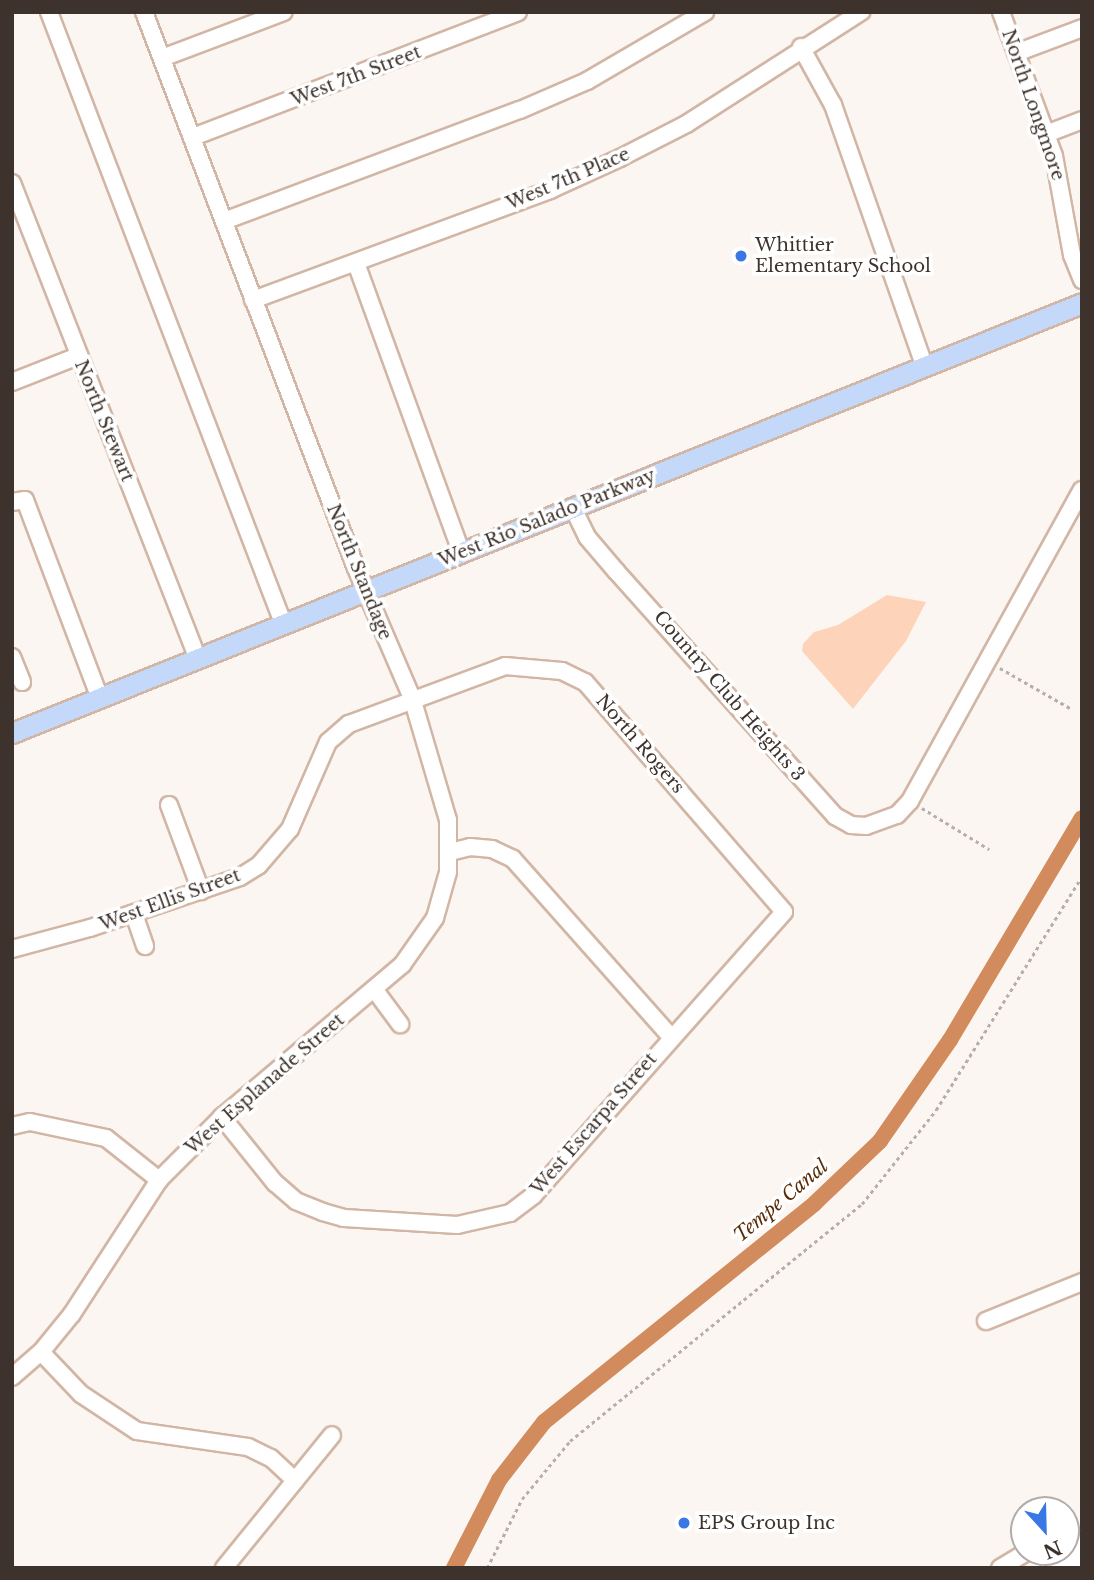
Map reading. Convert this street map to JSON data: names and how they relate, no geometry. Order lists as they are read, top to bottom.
{
  "streets": {
    "main road": ["West Rio Salado Parkway"],
    "street": [
      "West 7th Street",
      "North Longmore",
      "West 7th Place",
      "North Stewart",
      "North Standage",
      "Country Club Heights 3",
      "North Rogers",
      "West Ellis Street",
      "West Esplanade Street",
      "West Escarpa Street"
    ]
  },
  "crossings": [
    ["West 7th Street", "North Standage"],
    ["West 7th Place", "North Standage"],
    ["North Stewart", "West Rio Salado Parkway"],
    ["West Rio Salado Parkway", "North Standage"],
    ["West Rio Salado Parkway", "Country Club Heights 3"],
    ["North Standage", "North Rogers"],
    ["North Standage", "West Ellis Street"],
    ["North Standage", "West Esplanade Street"],
    ["North Rogers", "West Ellis Street"],
    ["North Rogers", "West Escarpa Street"],
    ["West Esplanade Street", "West Escarpa Street"]
  ],
  "water": ["Tempe Canal"],
  "places": ["Whittier Elementary School", "EPS Group Inc"],
  "north": "bottom"
}
